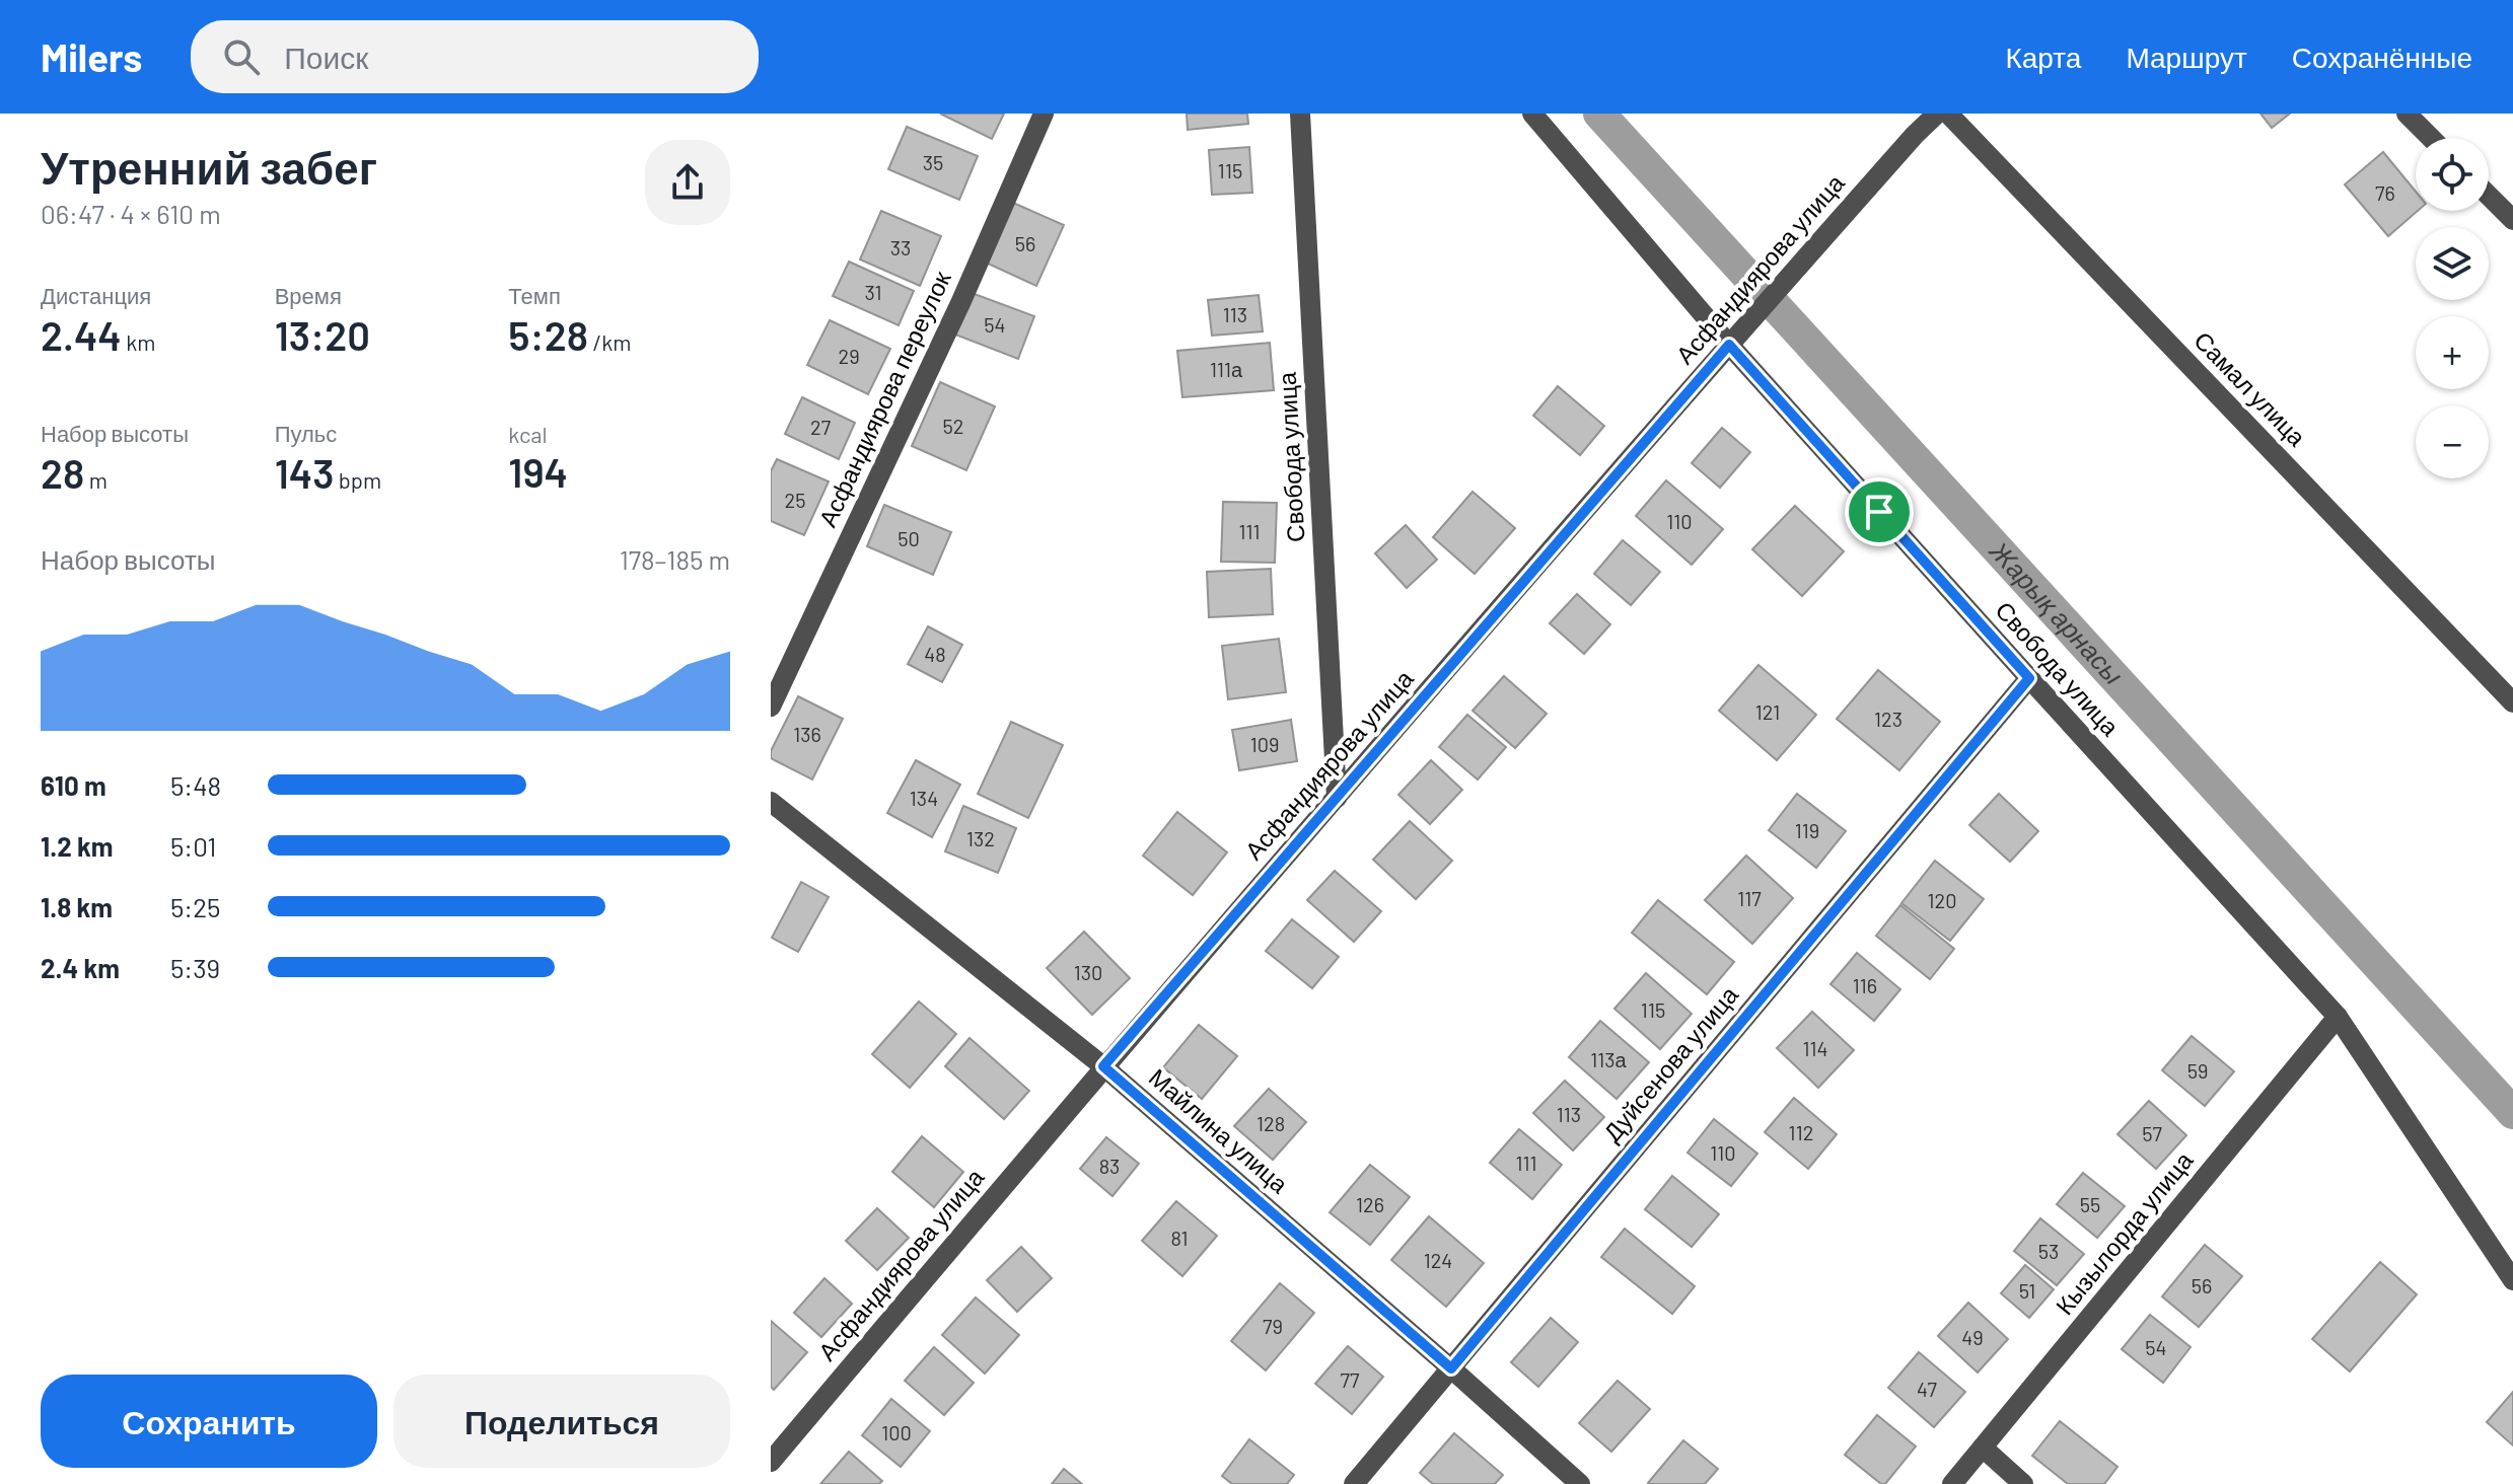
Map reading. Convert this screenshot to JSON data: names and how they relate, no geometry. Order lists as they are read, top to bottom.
{
  "streets": {
    "street": [
      "Асфандиярова улица",
      "Самал улица",
      "Асфандиярова переулок",
      "Свобода улица",
      "Дуйсенова улица",
      "Майлина улица",
      "Кызылорда улица"
    ]
  },
  "crossings": [
    ["Асфандиярова улица", "Свобода улица"],
    ["Асфандиярова улица", "Майлина улица"],
    ["Свобода улица", "Дуйсенова улица"],
    ["Свобода улица", "Кызылорда улица"],
    ["Дуйсенова улица", "Майлина улица"]
  ],
  "water": ["Жарық арнасы"],
  "house_numbers": [
    "35",
    "115",
    "76",
    "56",
    "33",
    "31",
    "113",
    "54",
    "29",
    "111а",
    "52",
    "27",
    "25",
    "110",
    "111",
    "50",
    "48",
    "121",
    "123",
    "136",
    "109",
    "134",
    "119",
    "132",
    "117",
    "120",
    "130",
    "116",
    "115",
    "114",
    "113а",
    "59",
    "113",
    "128",
    "112",
    "57",
    "110",
    "111",
    "83",
    "126",
    "55",
    "81",
    "53",
    "124",
    "56",
    "51",
    "79",
    "49",
    "54",
    "77",
    "47",
    "100"
  ],
  "page": {
    "header": "Milers",
    "search": "Поиск",
    "nav": ["Карта", "Маршрут", "Сохранённые"],
    "heading": ["Утренний забег", "06:47 · 4 × 610 m"],
    "map_buttons": ["+", "−"],
    "stats": [
      ["Дистанция", "2.44 km"],
      ["Время", "13:20"],
      ["Темп", "5:28 /km"],
      ["Набор высоты", "28 m"],
      ["Пульс", "143 bpm"],
      ["kcal", "194"]
    ],
    "chart": ["Набор высоты", "178–185 m"],
    "list": [
      {
        "name": "610 m",
        "note": "5:48"
      },
      {
        "name": "1.2 km",
        "note": "5:01"
      },
      {
        "name": "1.8 km",
        "note": "5:25"
      },
      {
        "name": "2.4 km",
        "note": "5:39"
      }
    ],
    "buttons": ["Сохранить", "Поделиться"]
  }
}
